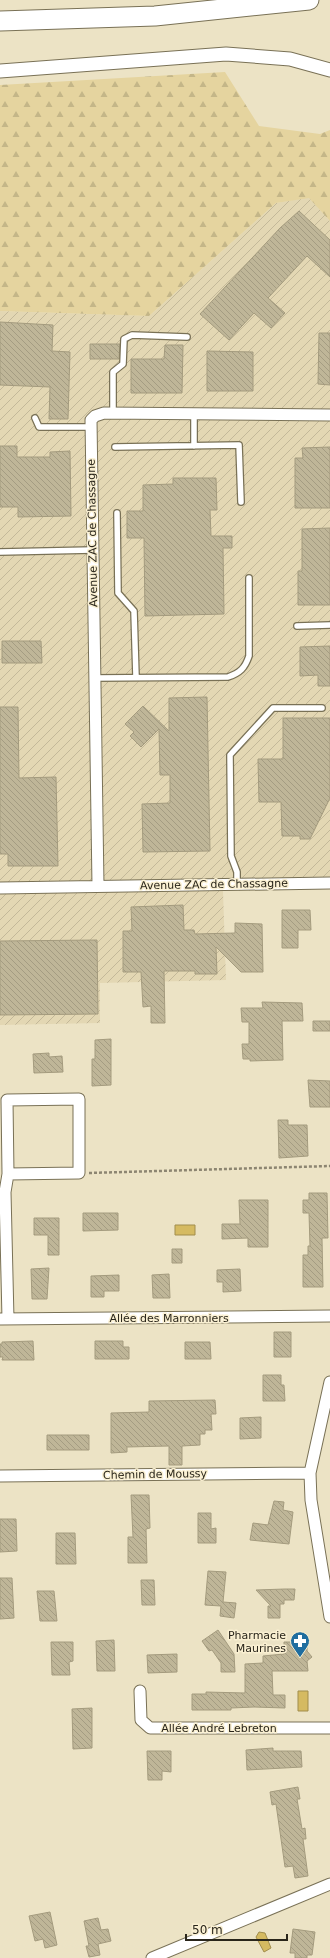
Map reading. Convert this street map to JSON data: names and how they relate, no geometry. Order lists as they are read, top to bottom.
{
  "streets": {
    "street": [
      "Avenue ZAC de Chassagne",
      "Allée des Marronniers",
      "Chemin de Moussy",
      "Allée André Lebreton"
    ]
  },
  "places": {
    "pharmacy": ["Pharmacie Maurines"]
  },
  "scale_bar": "50 m"
}
